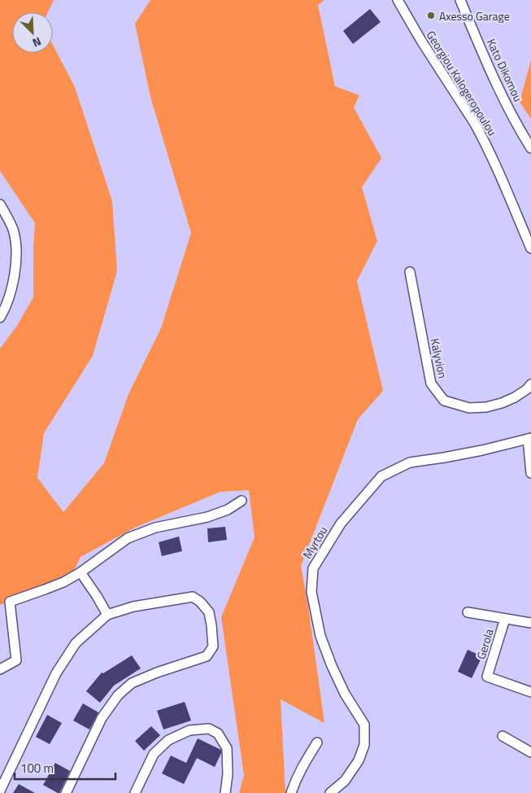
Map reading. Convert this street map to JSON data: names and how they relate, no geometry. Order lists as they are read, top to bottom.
{
  "streets": {
    "street": [
      "Kato Dikomou",
      "Georgiou Kalogeropoulou",
      "Kalyvion",
      "Myrtou",
      "Gerola"
    ]
  },
  "places": ["Axesso Garage"],
  "scale_bar": "100 m",
  "north": "bottom right"
}
